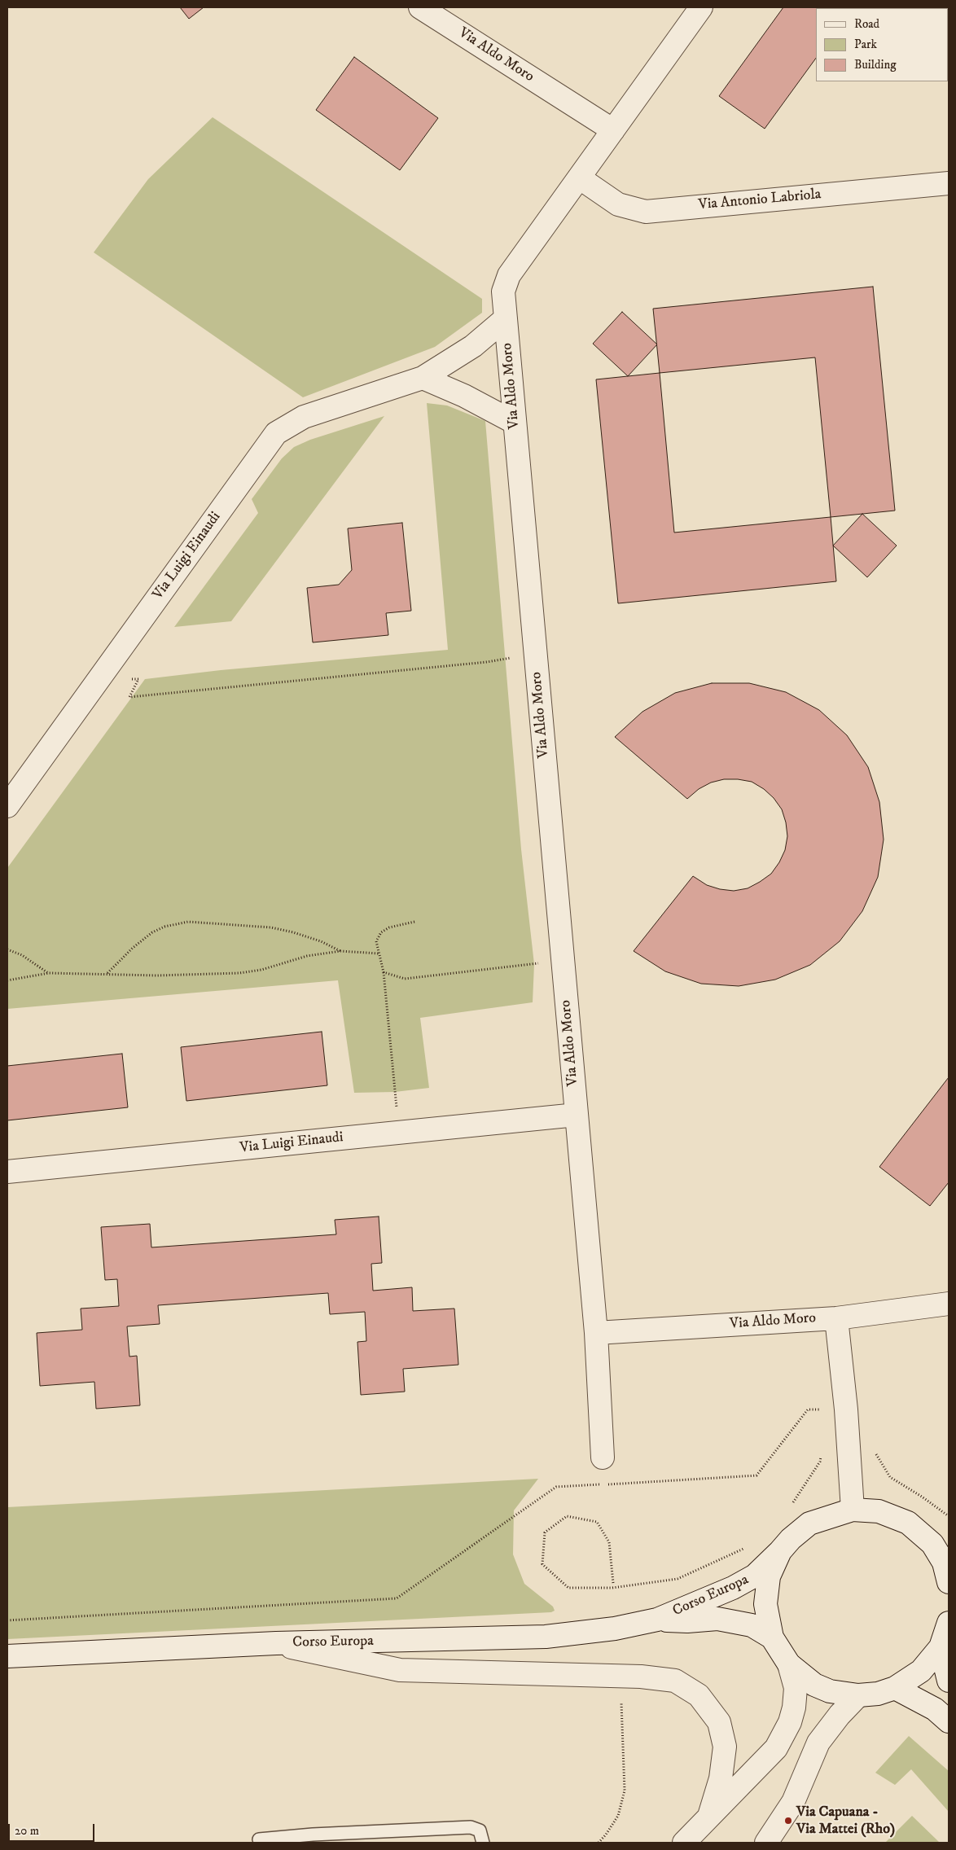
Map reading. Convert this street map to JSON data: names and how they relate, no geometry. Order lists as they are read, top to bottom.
{
  "streets": {
    "street": [
      "Via Aldo Moro",
      "Via Antonio Labriola",
      "Via Luigi Einaudi",
      "Corso Europa"
    ]
  },
  "crossings": [
    ["Via Aldo Moro", "Via Antonio Labriola"],
    ["Via Aldo Moro", "Via Luigi Einaudi"]
  ],
  "places": ["Via Capuana - Via Mattei (Rho)"],
  "legend": ["Road", "Park", "Building"],
  "scale_bar": "20 m"
}
